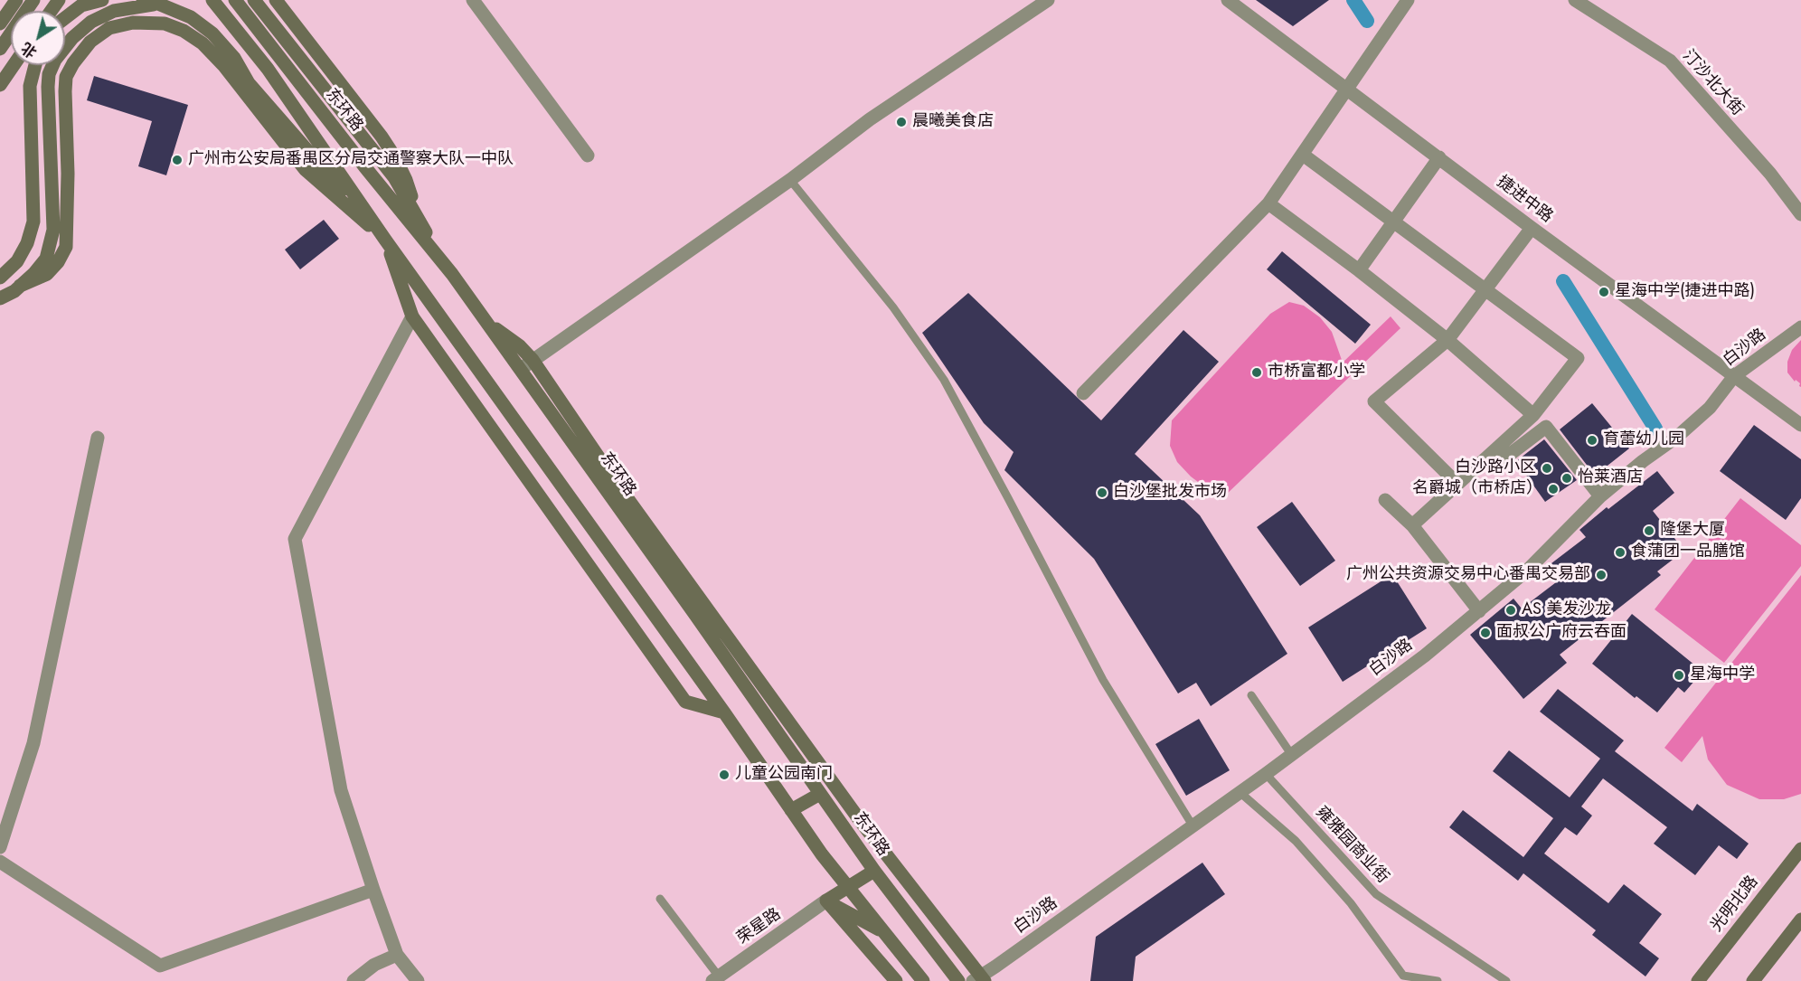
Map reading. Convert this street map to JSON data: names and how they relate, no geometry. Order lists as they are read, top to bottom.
{
  "streets": {
    "main road": ["东环路", "光明北路"],
    "street": [
      "汀沙北大街",
      "捷进中路",
      "白沙路",
      "荣星路"
    ],
    "lane": ["雍雅园商业街"]
  },
  "crossings": [
    ["捷进中路", "白沙路"],
    ["白沙路", "雍雅园商业街"]
  ],
  "places": [
    "晨曦美食店",
    "广州市公安局番禺区分局交通警察大队一中队",
    "星海中学(捷进中路)",
    "市桥富都小学",
    "育蕾幼儿园",
    "白沙路小区",
    "怡莱酒店",
    "名爵城（市桥店）",
    "白沙堡批发市场",
    "隆堡大厦",
    "食蒲团一品膳馆",
    "广州公共资源交易中心番禺交易部",
    "AS 美发沙龙",
    "面叔公广府云吞面",
    "星海中学",
    "儿童公园南门"
  ],
  "north": "bottom left"
}
